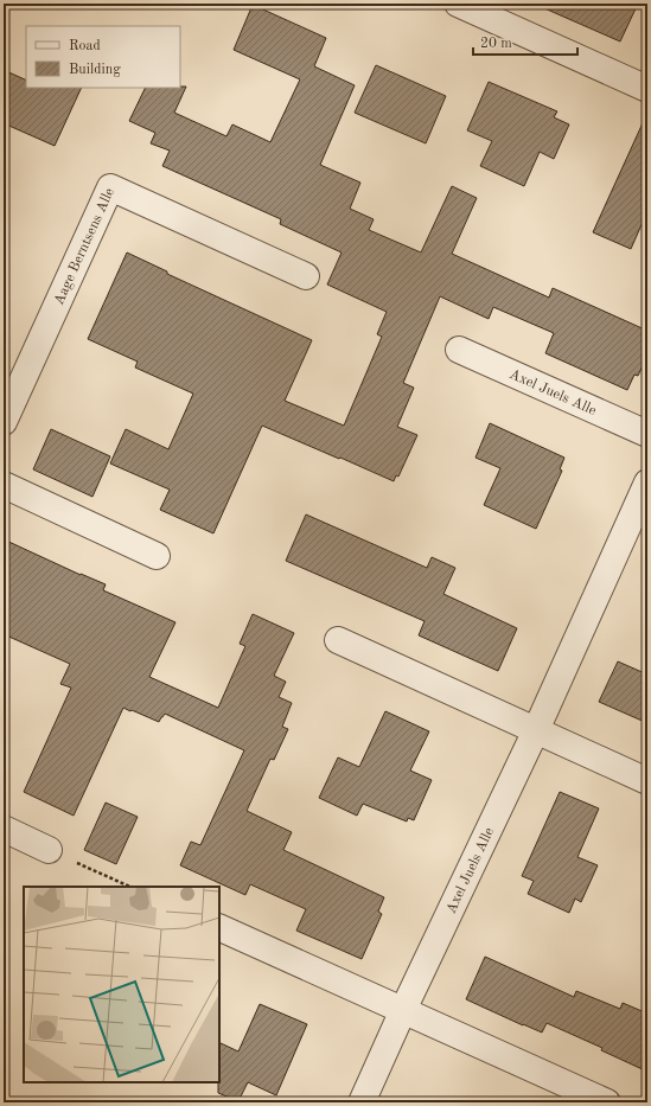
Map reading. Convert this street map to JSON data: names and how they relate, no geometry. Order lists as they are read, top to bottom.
{
  "streets": {
    "street": ["Aage Berntsens Alle", "Axel Juels Alle"]
  },
  "legend": ["Road", "Building"],
  "scale_bar": "20 m"
}
